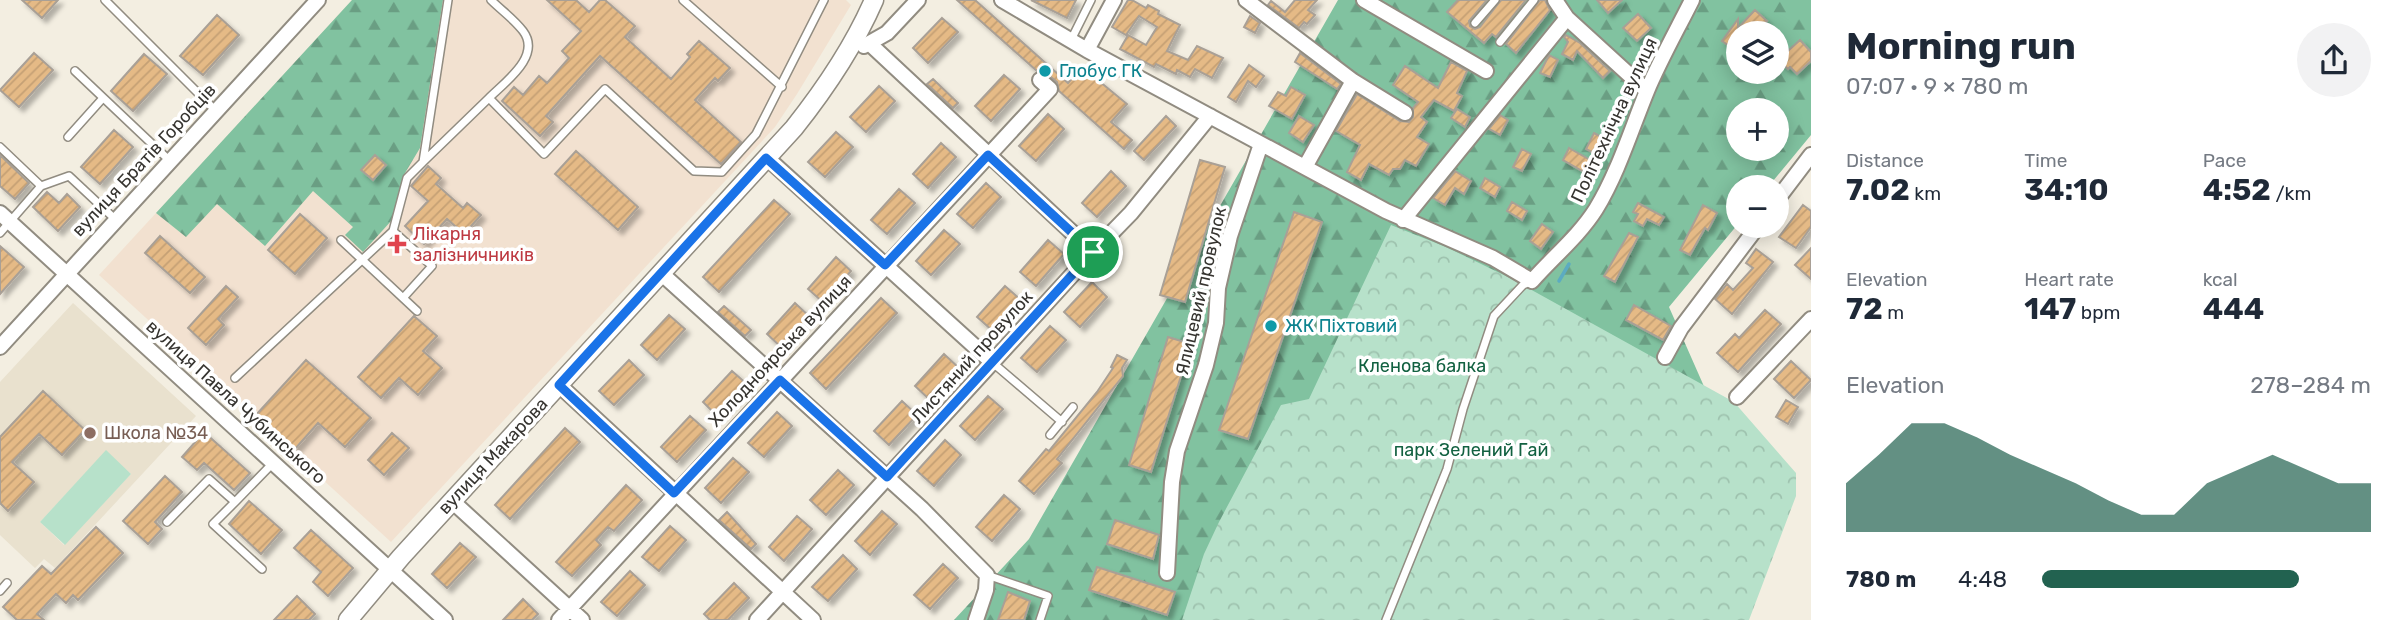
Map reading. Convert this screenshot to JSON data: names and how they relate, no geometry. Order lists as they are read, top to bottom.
{
  "streets": {
    "street": [
      "Політехнічна вулиця",
      "вулиця Братів Горобців",
      "Ялицевий провулок",
      "Холодноярська вулиця",
      "Листяний провулок",
      "вулиця Павла Чубинського",
      "вулиця Макарова"
    ]
  },
  "crossings": [
    ["вулиця Братів Горобців", "вулиця Павла Чубинського"],
    ["вулиця Павла Чубинського", "вулиця Макарова"]
  ],
  "parks": ["Кленова балка", "парк Зелений Гай"],
  "places": {
    "other": ["Глобус ГК", "ЖК Піхтовий", "Школа №34"],
    "health": ["Лікарня залізничників"]
  },
  "page": {
    "heading": ["Morning run", "07:07 · 9 × 780 m"],
    "map_buttons": ["+", "−"],
    "stats": [
      ["Distance", "7.02 km"],
      ["Time", "34:10"],
      ["Pace", "4:52 /km"],
      ["Elevation", "72 m"],
      ["Heart rate", "147 bpm"],
      ["kcal", "444"]
    ],
    "chart": ["Elevation", "278–284 m"],
    "list": [
      {
        "name": "780 m",
        "note": "4:48"
      }
    ]
  }
}
